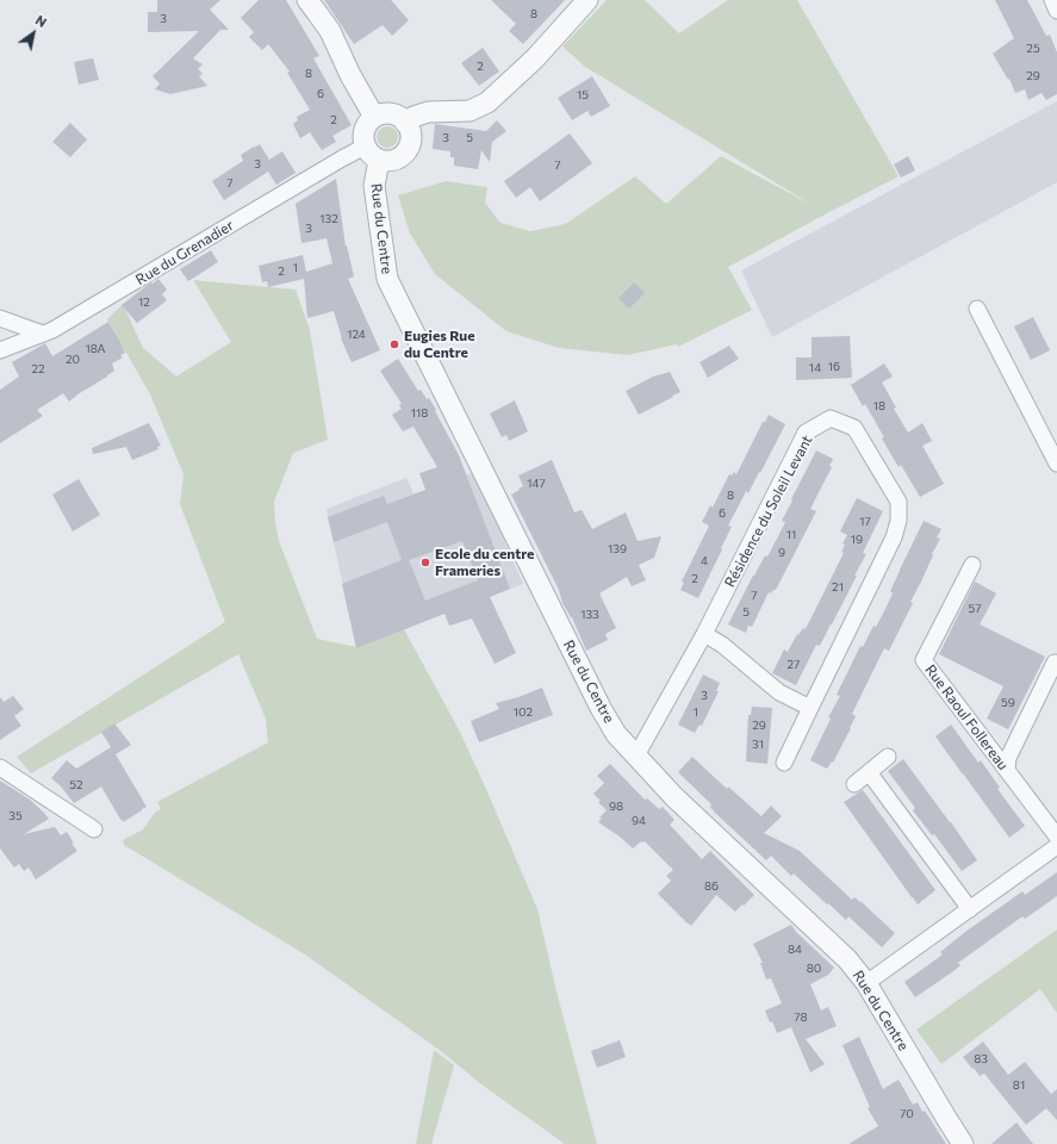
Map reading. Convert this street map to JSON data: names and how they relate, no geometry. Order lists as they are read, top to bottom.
{
  "streets": {
    "street": [
      "Rue du Centre",
      "Rue du Grenadier",
      "Résidence du Soleil Levant",
      "Rue Raoul Follereau"
    ]
  },
  "crossings": [
    ["Rue du Centre", "Rue du Grenadier"],
    ["Rue du Centre", "Résidence du Soleil Levant"]
  ],
  "places": ["Eugies Rue du Centre", "Ecole du centre Frameries"],
  "house_numbers": [
    "8",
    "3",
    "25",
    "2",
    "8",
    "29",
    "6",
    "15",
    "2",
    "3",
    "5",
    "3",
    "7",
    "7",
    "132",
    "3",
    "1",
    "2",
    "12",
    "124",
    "18A",
    "20",
    "16",
    "14",
    "22",
    "18",
    "118",
    "147",
    "8",
    "6",
    "17",
    "11",
    "19",
    "139",
    "9",
    "4",
    "2",
    "21",
    "7",
    "57",
    "5",
    "133",
    "27",
    "3",
    "59",
    "102",
    "1",
    "29",
    "31",
    "52",
    "98",
    "35",
    "94",
    "86",
    "84",
    "80",
    "78",
    "83",
    "81",
    "70"
  ],
  "north": "top right"
}
